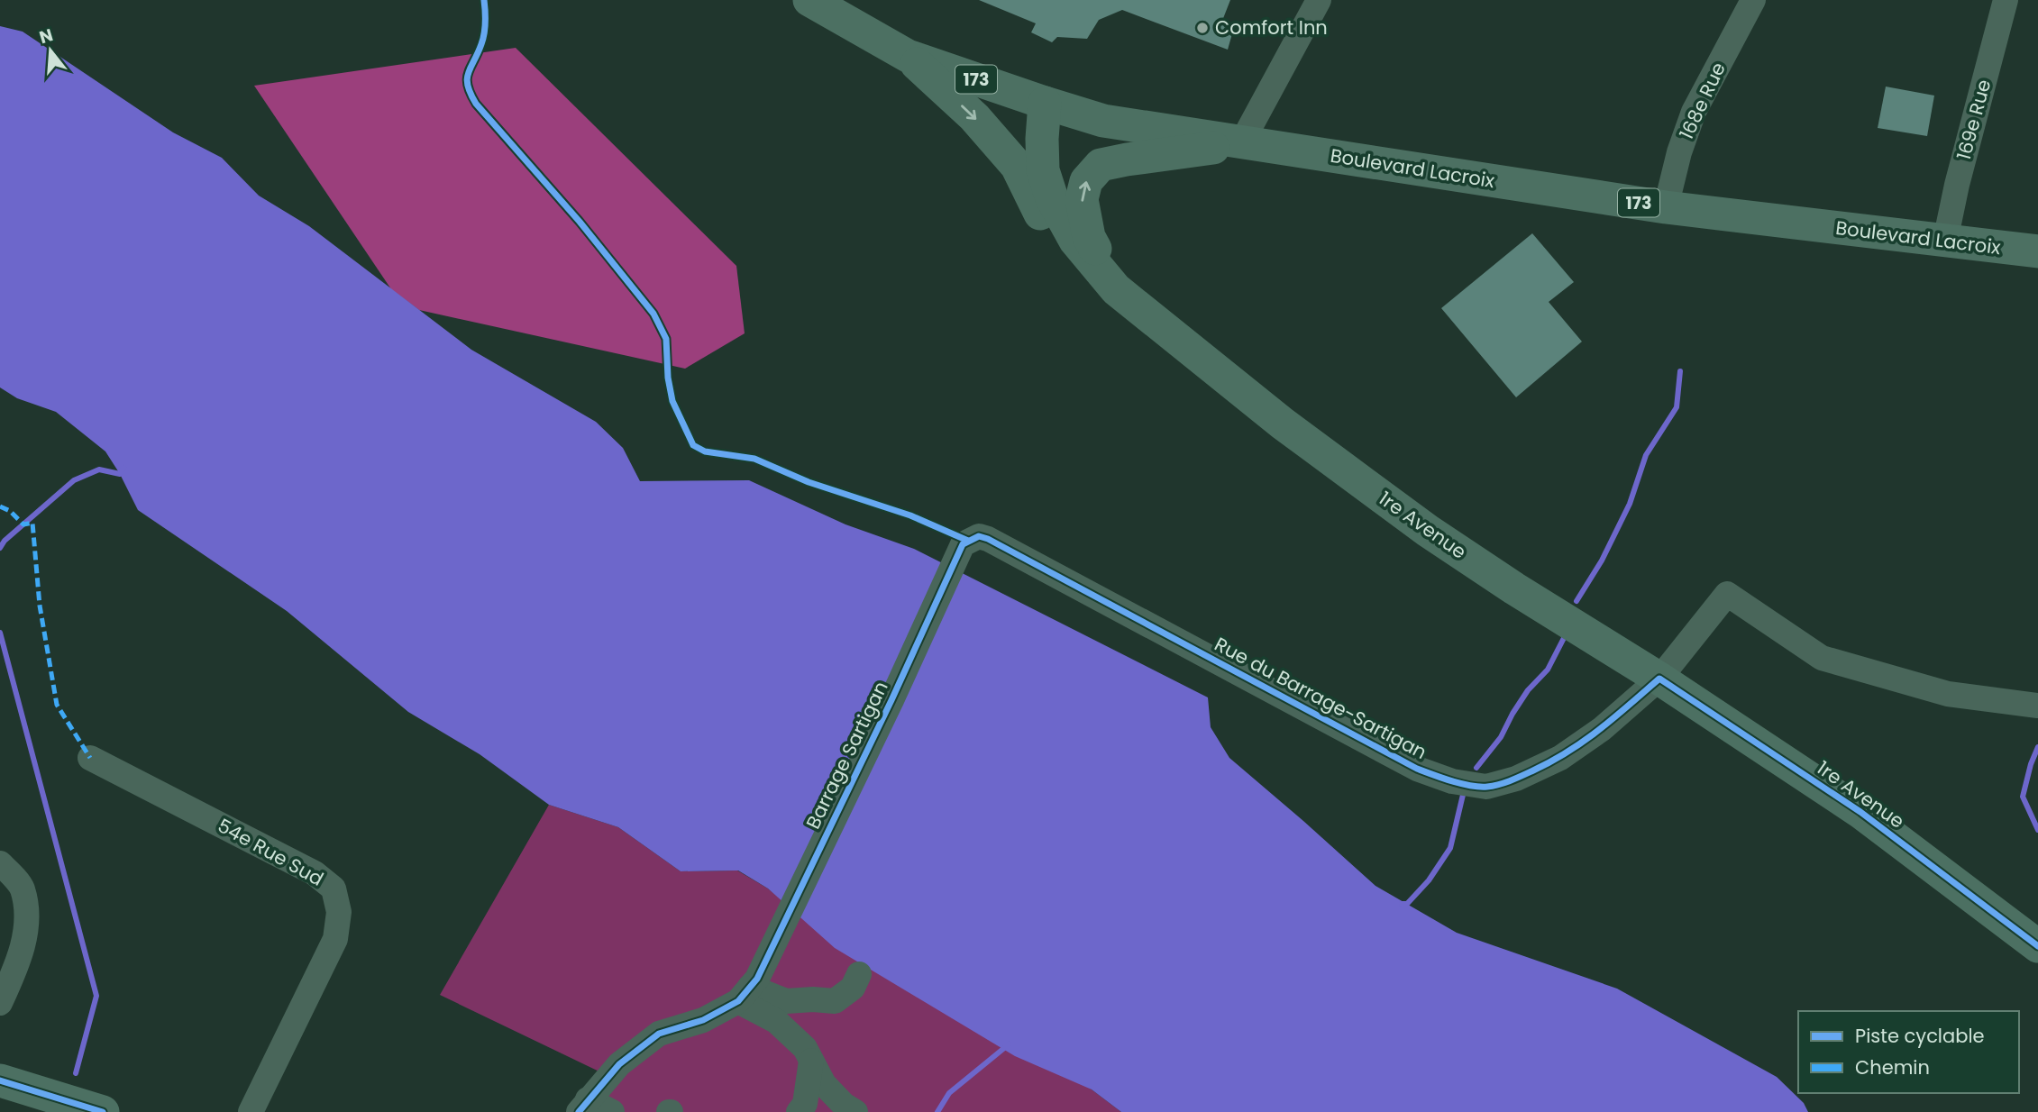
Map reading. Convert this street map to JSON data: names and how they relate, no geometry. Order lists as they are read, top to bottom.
{
  "streets": {
    "main road": ["173", "Boulevard Lacroix", "1re Avenue"],
    "street": [
      "168e Rue",
      "169e Rue",
      "Rue du Barrage-Sartigan",
      "Barrage Sartigan",
      "54e Rue Sud"
    ]
  },
  "crossings": [
    ["168e Rue", "Boulevard Lacroix"],
    ["169e Rue", "Boulevard Lacroix"],
    ["Boulevard Lacroix", "1re Avenue"],
    ["1re Avenue", "Rue du Barrage-Sartigan"],
    ["Rue du Barrage-Sartigan", "Barrage Sartigan"]
  ],
  "places": ["Comfort Inn"],
  "legend": ["Piste cyclable", "Chemin"],
  "north": "top"
}
